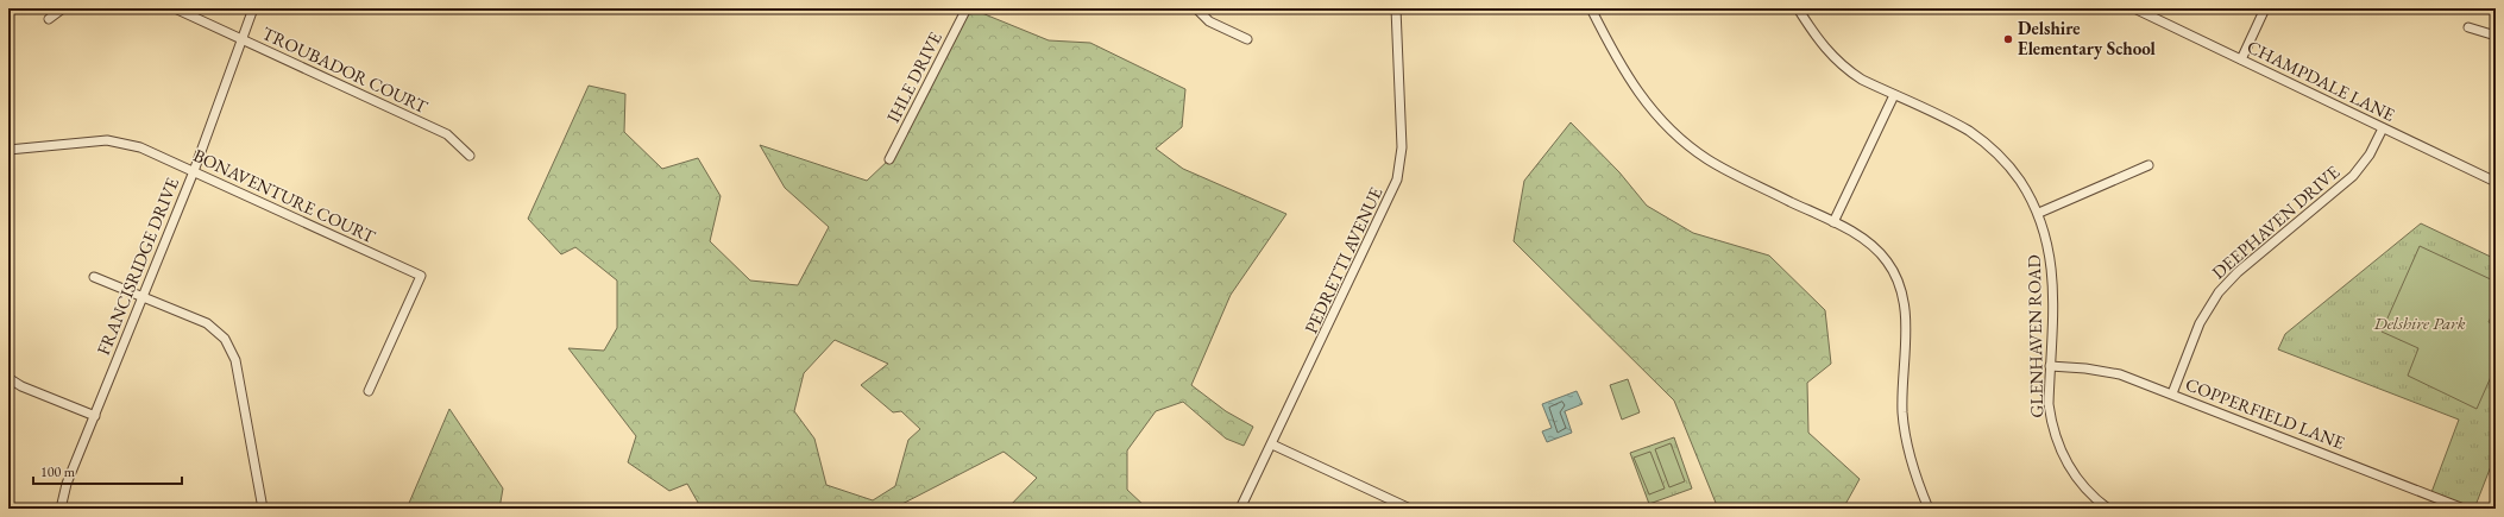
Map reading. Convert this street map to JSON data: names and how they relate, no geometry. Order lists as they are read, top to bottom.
{
  "streets": {
    "street": [
      "TROUBADOR COURT",
      "IHLE DRIVE",
      "CHAMPDALE LANE",
      "BONAVENTURE COURT",
      "DEEPHAVEN DRIVE",
      "PEDRETTI AVENUE",
      "FRANCISRIDGE DRIVE",
      "GLENHAVEN ROAD",
      "COPPERFIELD LANE"
    ]
  },
  "crossings": [
    ["TROUBADOR COURT", "FRANCISRIDGE DRIVE"],
    ["CHAMPDALE LANE", "DEEPHAVEN DRIVE"],
    ["BONAVENTURE COURT", "FRANCISRIDGE DRIVE"],
    ["DEEPHAVEN DRIVE", "COPPERFIELD LANE"],
    ["GLENHAVEN ROAD", "COPPERFIELD LANE"]
  ],
  "parks": ["Delshire Park"],
  "places": ["Delshire Elementary School"],
  "scale_bar": "100 m"
}
